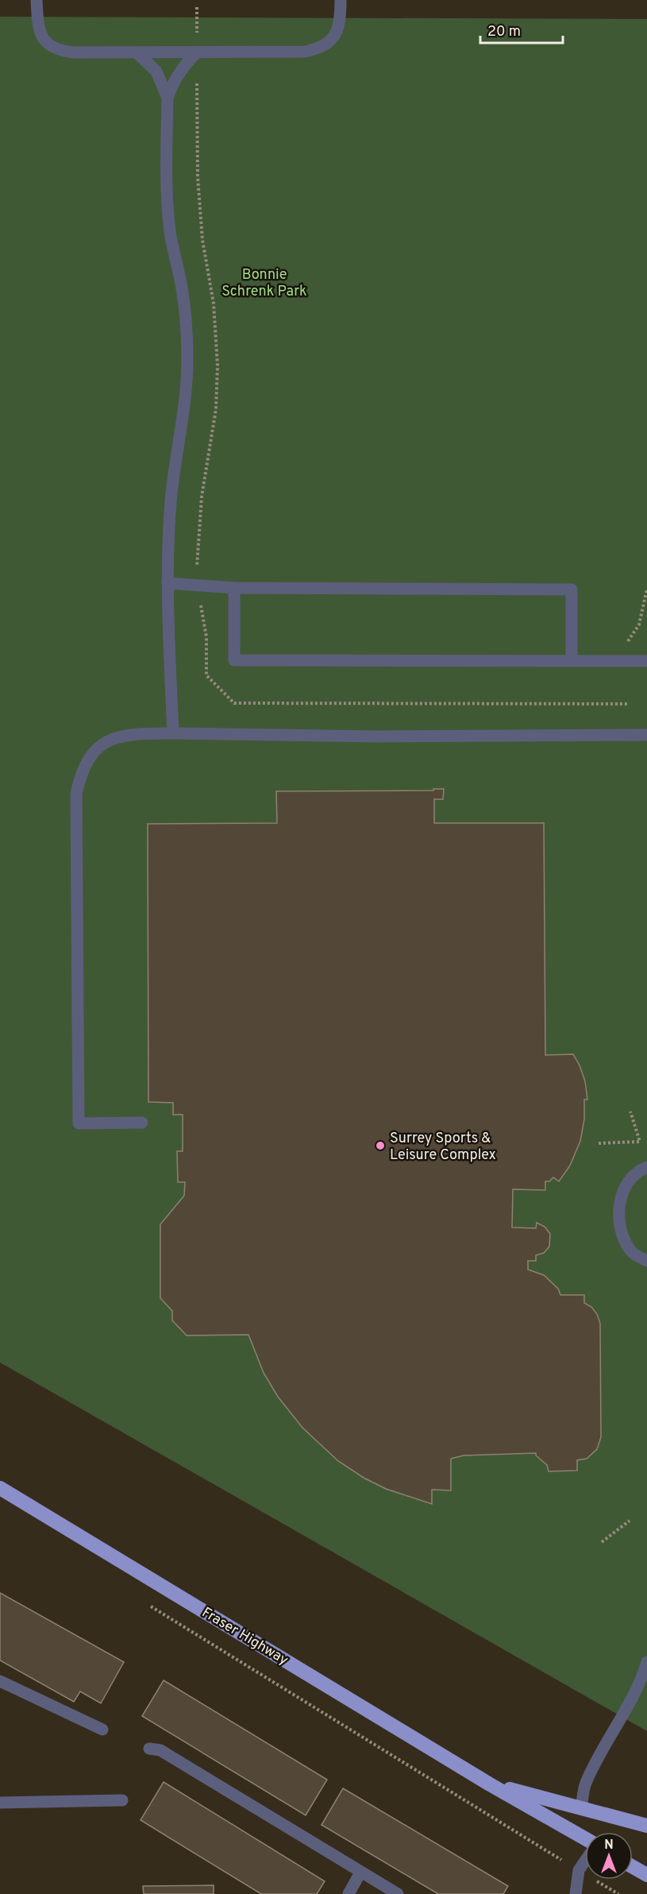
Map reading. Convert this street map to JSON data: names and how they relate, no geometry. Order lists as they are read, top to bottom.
{
  "streets": {
    "main road": ["Fraser Highway"]
  },
  "parks": ["Bonnie Schrenk Park"],
  "places": ["Surrey Sports & Leisure Complex"],
  "scale_bar": "20 m",
  "north": "top"
}
